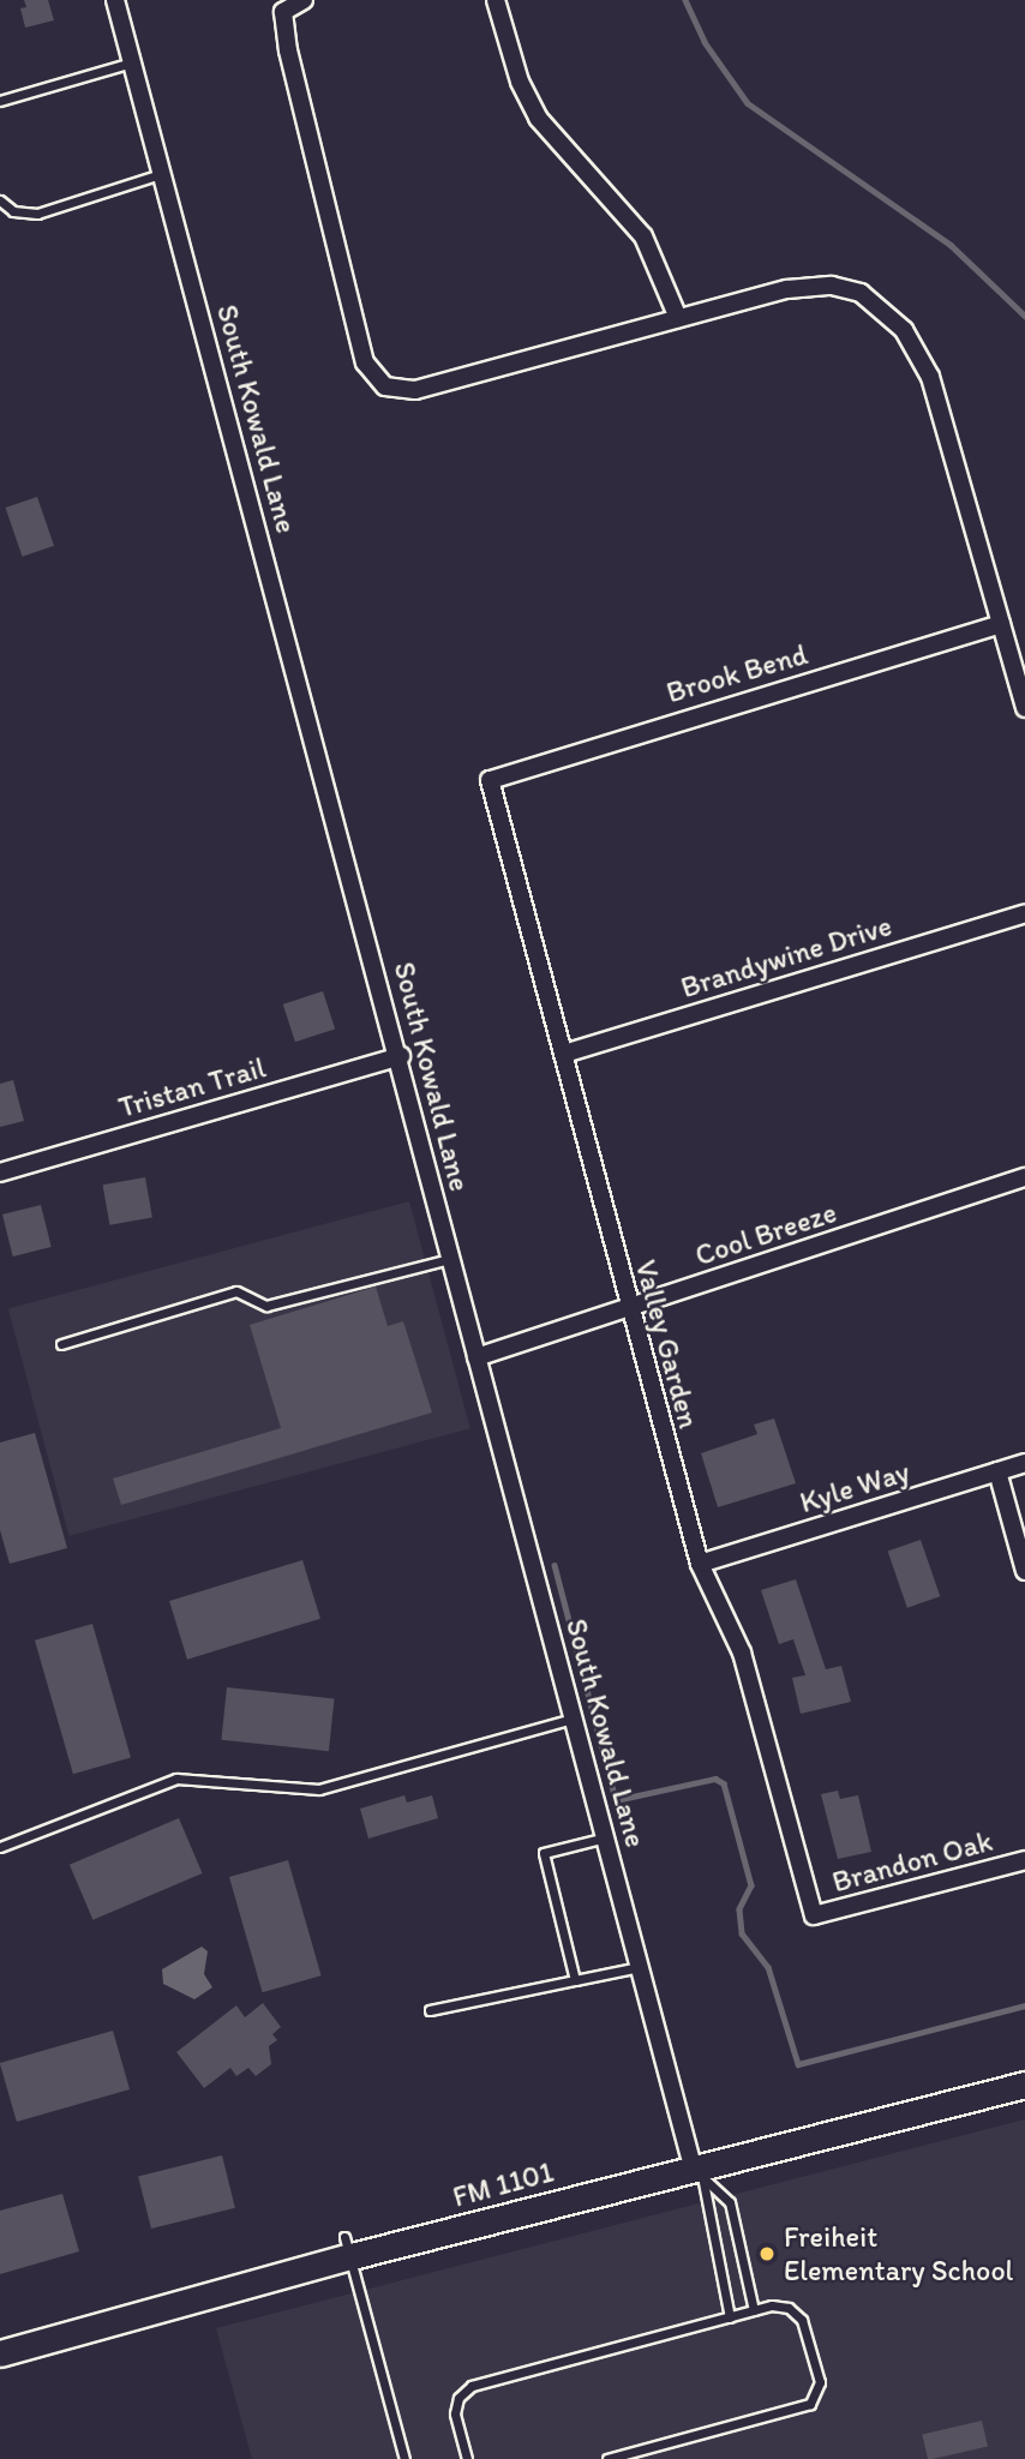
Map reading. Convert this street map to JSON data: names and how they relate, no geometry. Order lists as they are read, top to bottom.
{
  "streets": {
    "main road": ["FM 1101"],
    "street": [
      "South Kowald Lane",
      "Brook Bend",
      "Brandywine Drive",
      "Tristan Trail",
      "Cool Breeze",
      "Valley Garden",
      "Kyle Way",
      "Brandon Oak"
    ]
  },
  "crossings": [
    ["South Kowald Lane", "Tristan Trail"],
    ["South Kowald Lane", "Cool Breeze"],
    ["South Kowald Lane", "FM 1101"],
    ["Brook Bend", "Valley Garden"],
    ["Brandywine Drive", "Valley Garden"],
    ["Cool Breeze", "Valley Garden"],
    ["Valley Garden", "Kyle Way"],
    ["Valley Garden", "Brandon Oak"]
  ],
  "places": ["Freiheit Elementary School"]
}
